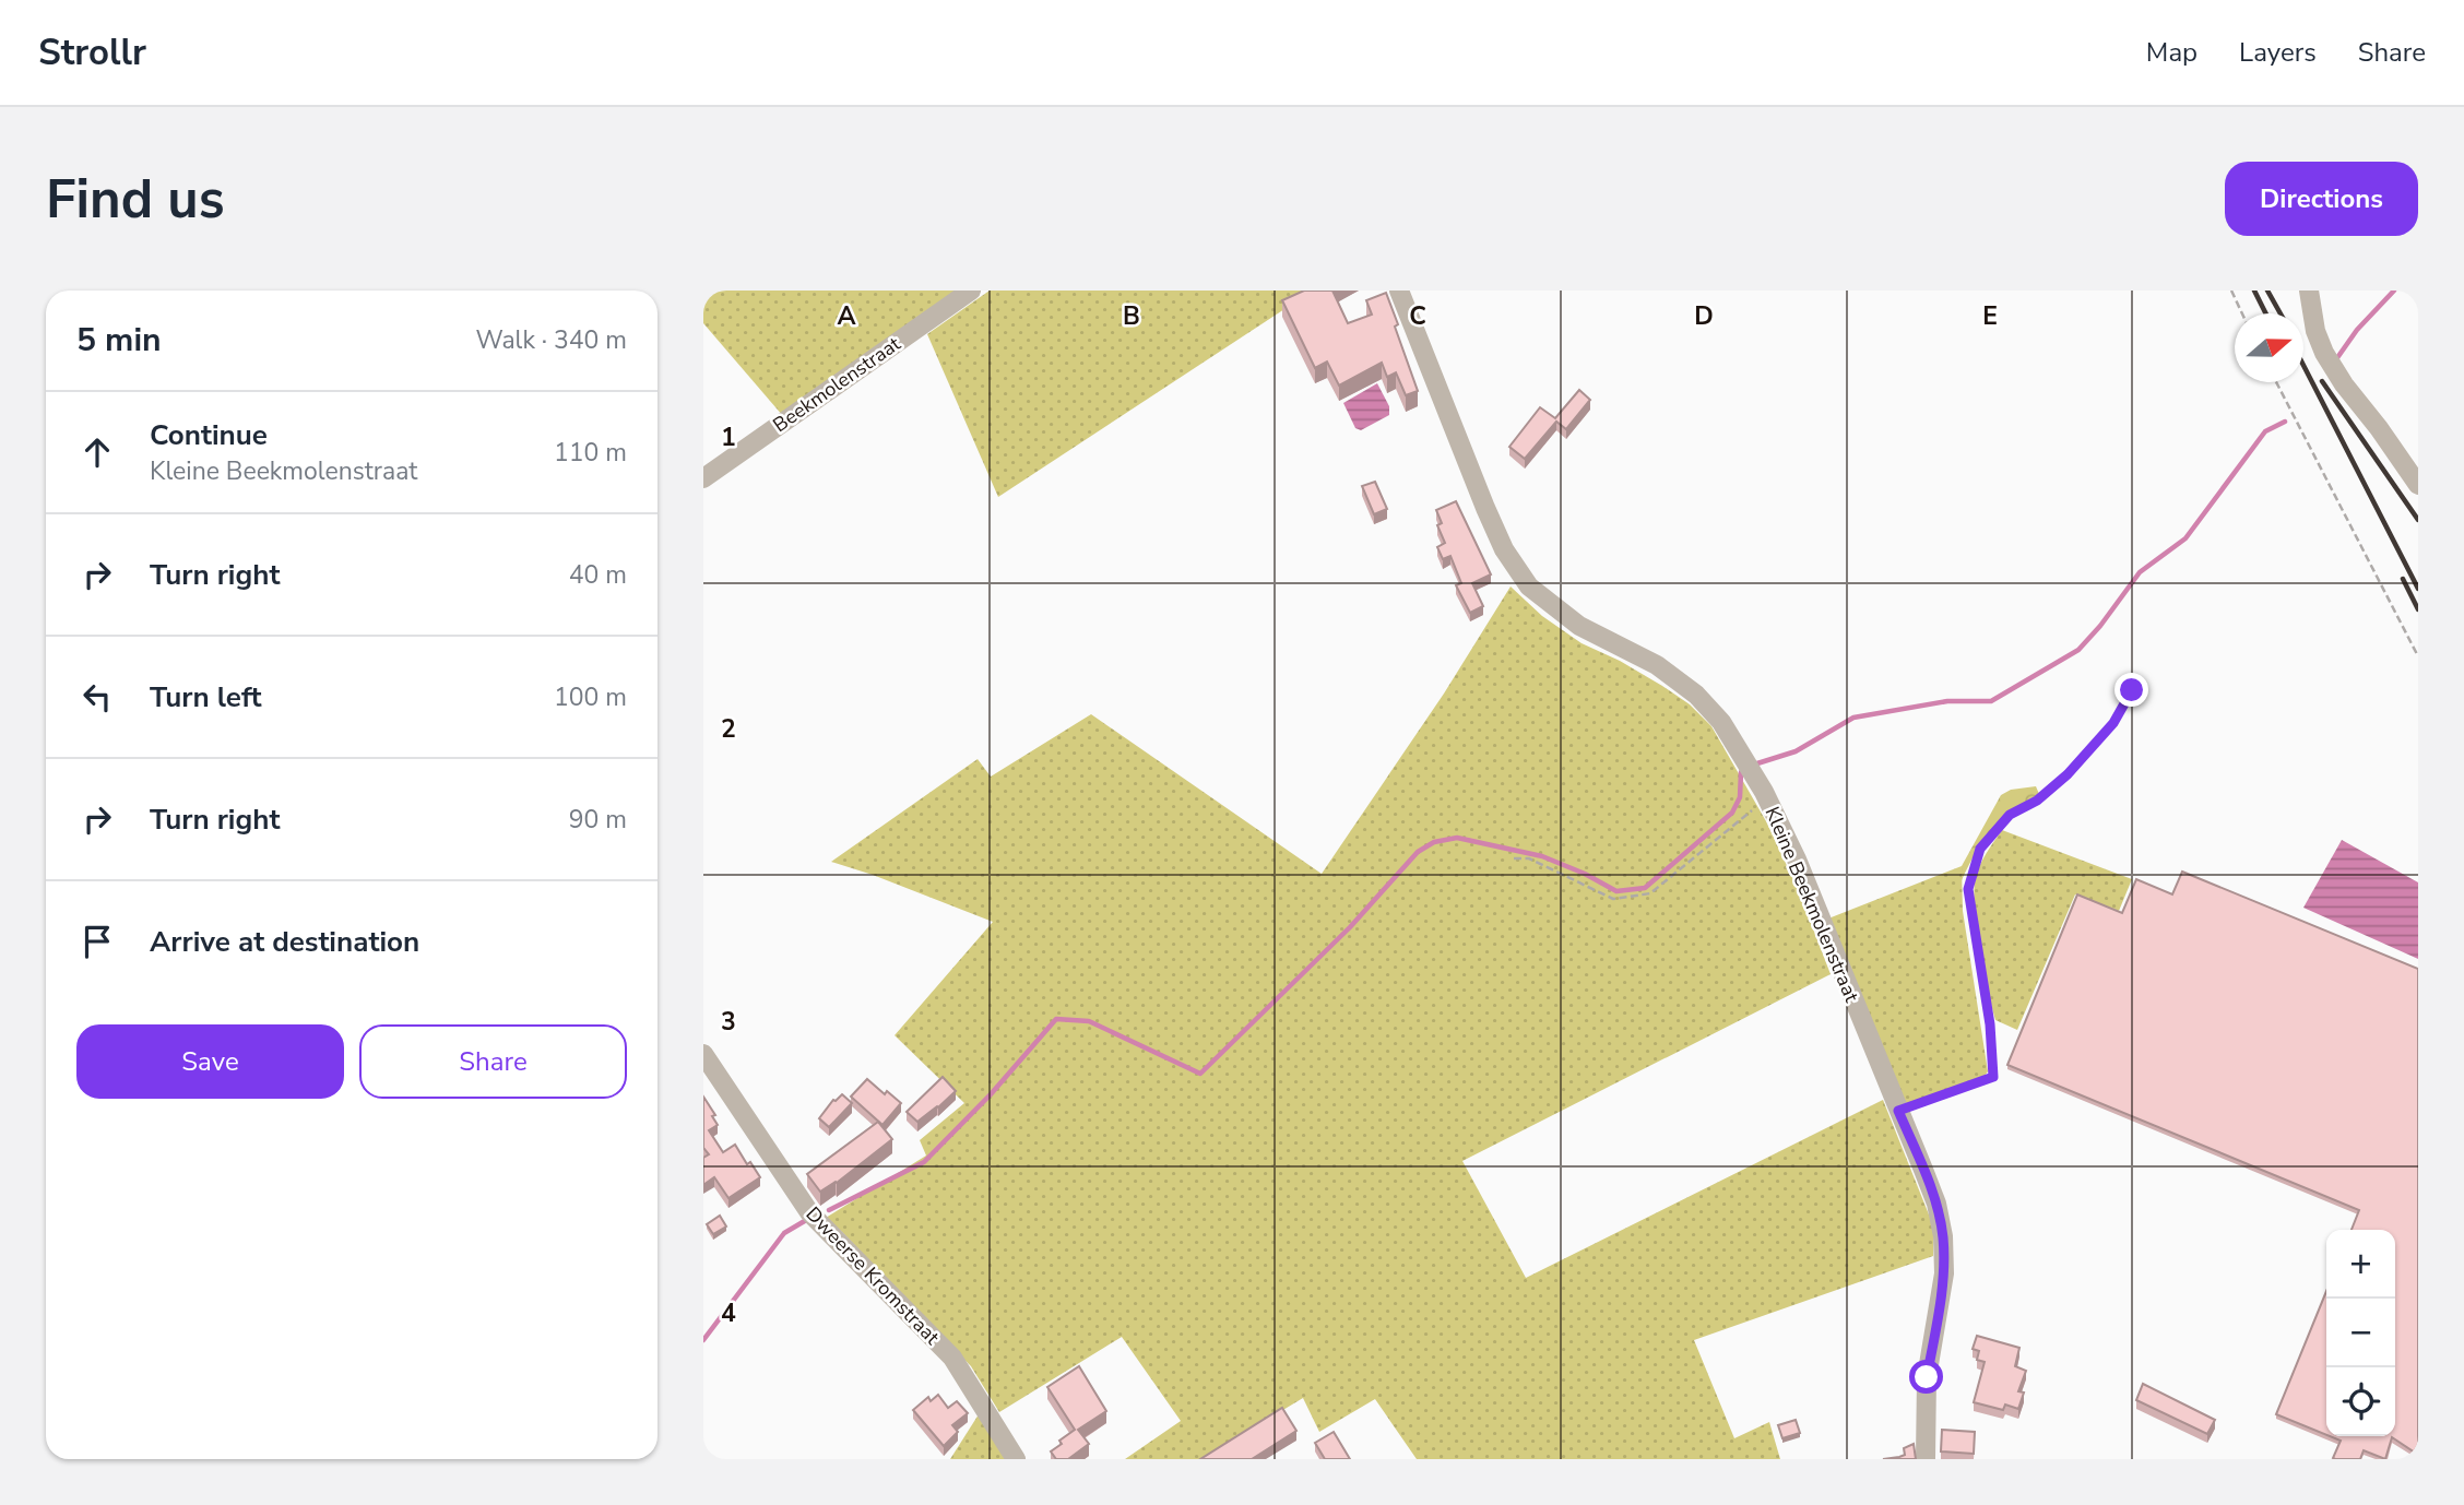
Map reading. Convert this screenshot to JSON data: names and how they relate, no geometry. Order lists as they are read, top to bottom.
{
  "streets": {
    "street": ["Beekmolenstraat", "Kleine Beekmolenstraat", "Dweerse Kromstraat"]
  },
  "north": "right",
  "page": {
    "header": "Strollr",
    "nav": ["Map", "Layers", "Share"],
    "buttons": [
      "Directions",
      ["Save", "Share"]
    ],
    "title": "Find us",
    "heading": ["5 min", "Walk · 340 m"],
    "list": [
      ["Continue", "Kleine Beekmolenstraat", "110 m"],
      ["Turn right", "40 m"],
      ["Turn left", "100 m"],
      ["Turn right", "90 m"],
      "Arrive at destination"
    ],
    "map_buttons": ["+", "−"]
  },
  "grid": {
    "columns": [
      "A",
      "B",
      "C",
      "D",
      "E"
    ],
    "rows": [
      "1",
      "2",
      "3",
      "4"
    ]
  }
}
